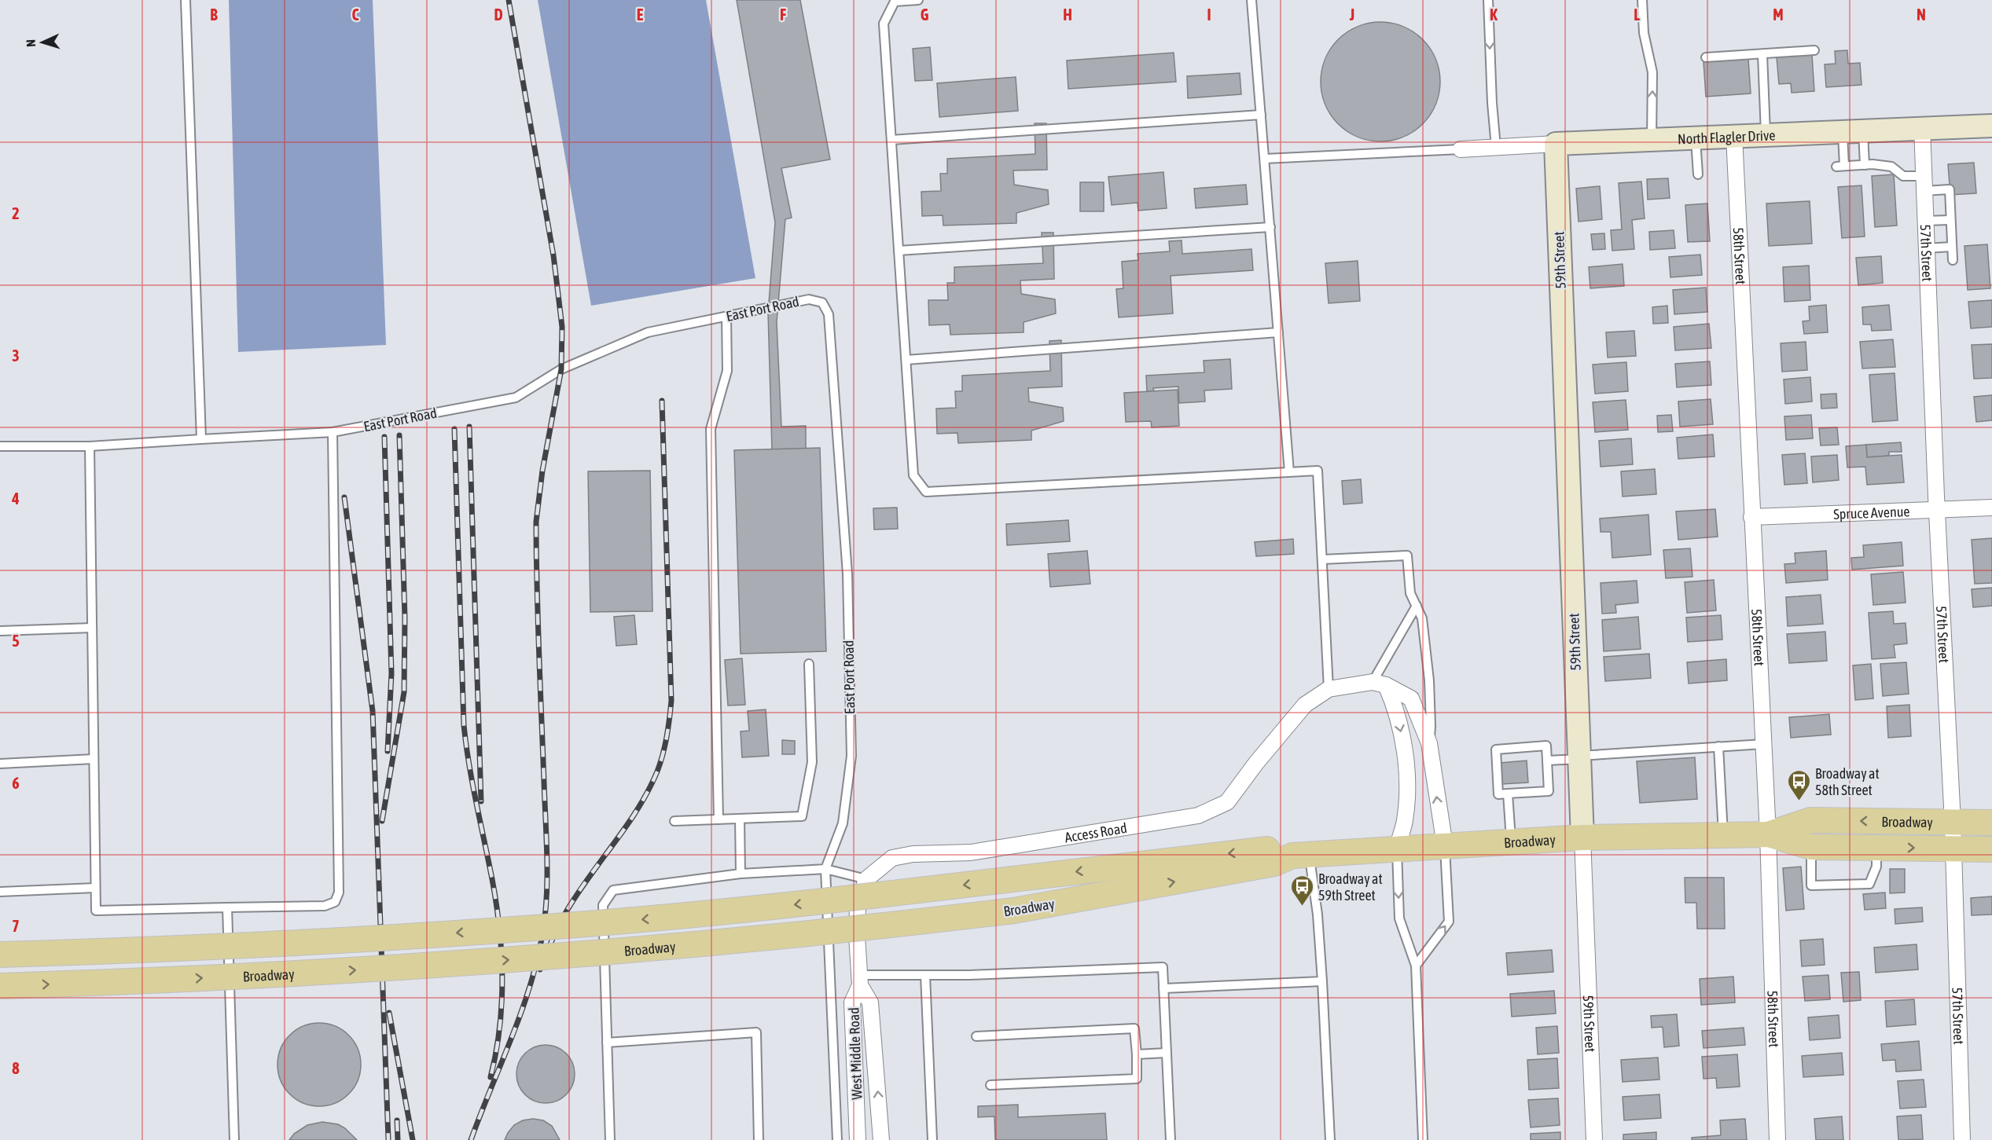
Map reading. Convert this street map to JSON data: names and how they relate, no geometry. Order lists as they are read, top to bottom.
{
  "streets": {
    "main road": ["Broadway"],
    "street": [
      "North Flagler Drive",
      "57th Street",
      "58th Street",
      "59th Street",
      "Spruce Avenue",
      "Access Road",
      "West Middle Road"
    ],
    "lane": ["East Port Road"]
  },
  "crossings": [
    ["North Flagler Drive", "57th Street"],
    ["North Flagler Drive", "58th Street"],
    ["North Flagler Drive", "59th Street"],
    ["57th Street", "Spruce Avenue"],
    ["57th Street", "Broadway"],
    ["58th Street", "Spruce Avenue"],
    ["58th Street", "Broadway"],
    ["59th Street", "Broadway"]
  ],
  "places": {
    "bus stop": ["Broadway at 58th Street", "Broadway at 59th Street"]
  },
  "north": "left",
  "grid": {
    "columns": [
      "B",
      "C",
      "D",
      "E",
      "F",
      "G",
      "H",
      "I",
      "J",
      "K",
      "L",
      "M",
      "N"
    ],
    "rows": [
      "2",
      "3",
      "4",
      "5",
      "6",
      "7",
      "8"
    ]
  }
}
